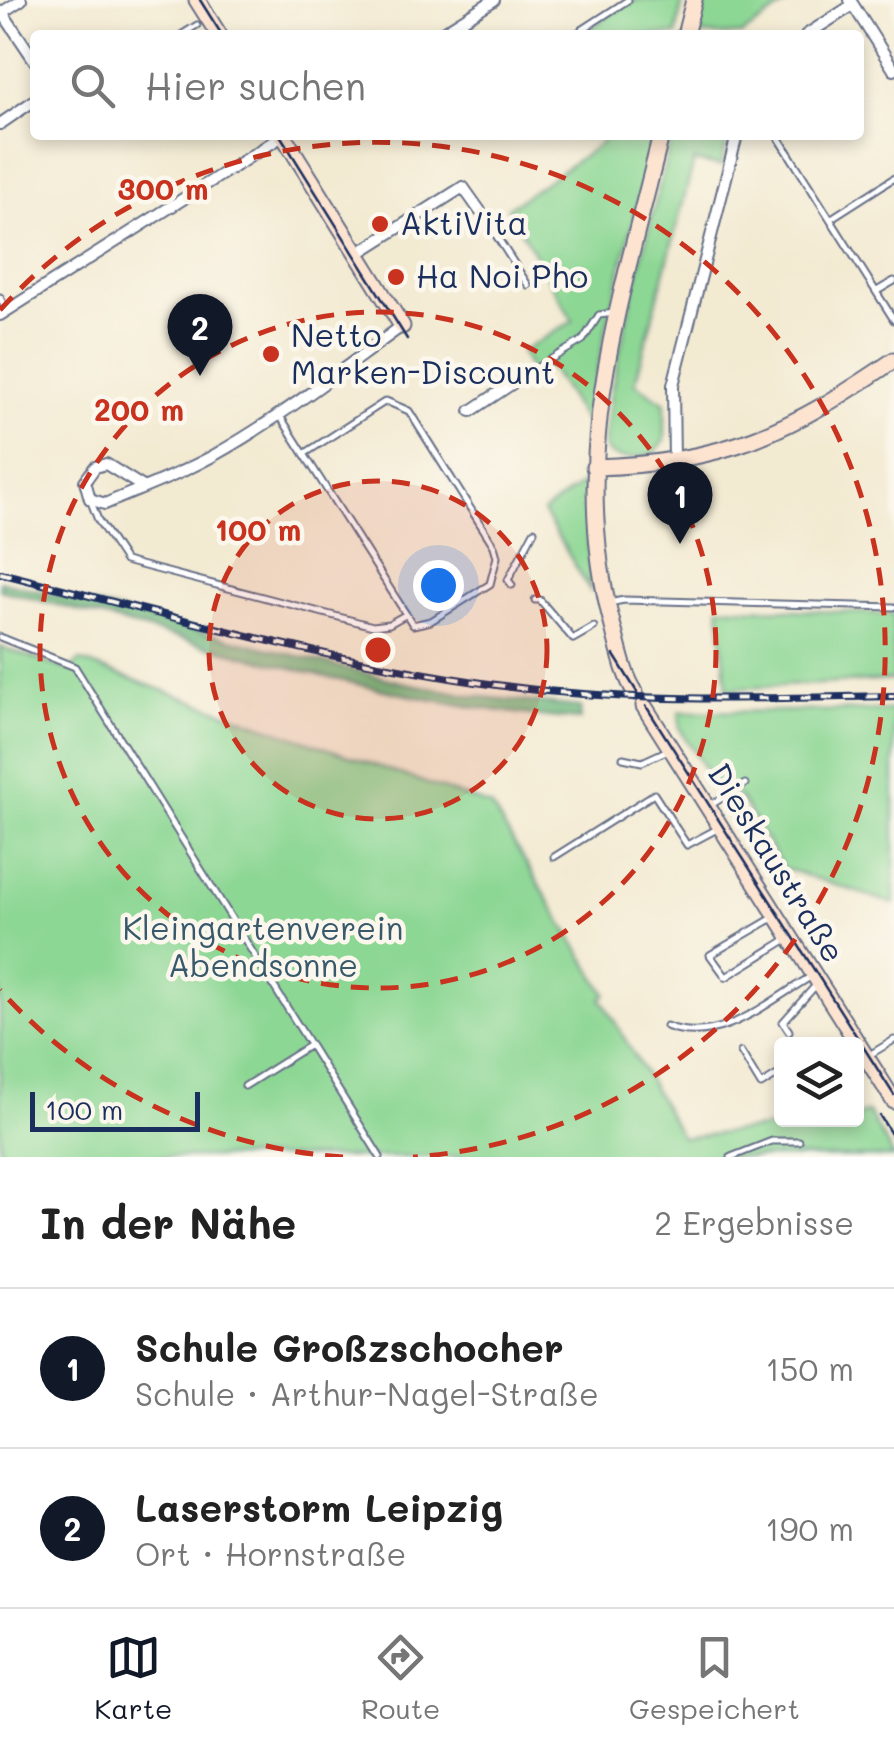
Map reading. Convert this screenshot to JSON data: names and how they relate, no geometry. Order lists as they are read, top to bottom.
{
  "streets": {
    "street": ["Dieskaustraße"]
  },
  "parks": ["Kleingartenverein Abendsonne"],
  "places": ["AktiVita", "Ha Noi Pho", "Netto Marken-Discount"],
  "scale_bar": "100 m",
  "page": {
    "search": "Hier suchen",
    "pins": ["2", "1"],
    "scale": "100 m",
    "heading": ["In der Nähe", "2 Ergebnisse"],
    "list": [
      {
        "mark": "1",
        "name": "Schule Großzschocher",
        "note": "Schule · Arthur-Nagel-Straße",
        "value": "150 m"
      },
      {
        "mark": "2",
        "name": "Laserstorm Leipzig",
        "note": "Ort · Hornstraße",
        "value": "190 m"
      }
    ],
    "nav": ["Karte", "Route", "Gespeichert"]
  },
  "rings": ["300 m", "200 m", "100 m"]
}
